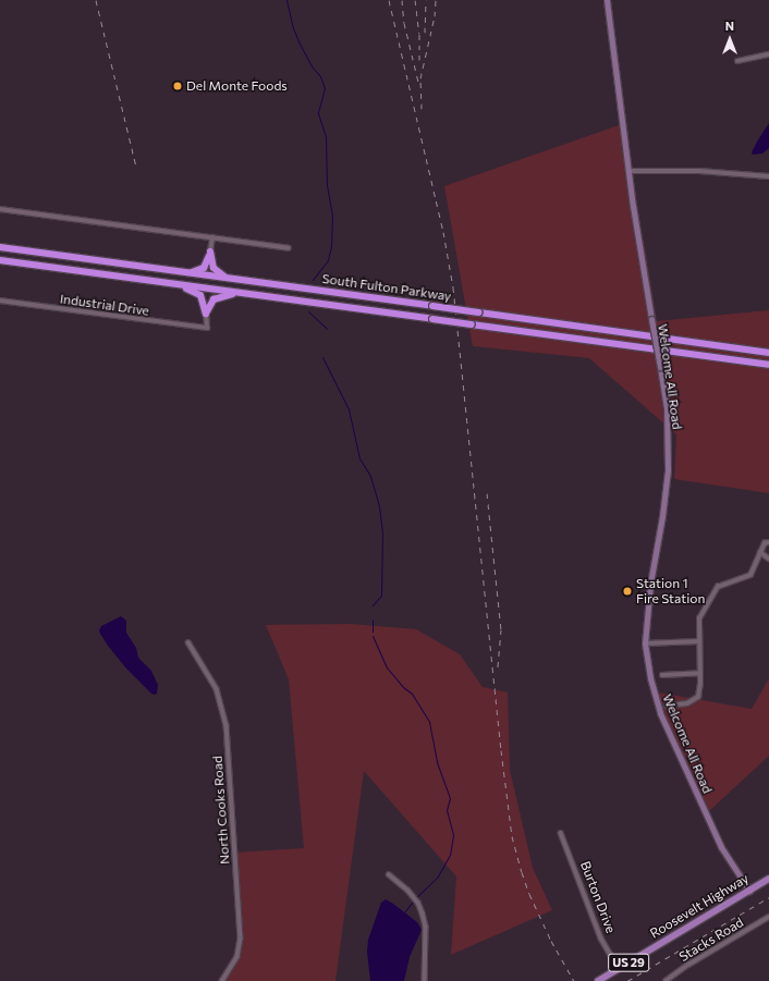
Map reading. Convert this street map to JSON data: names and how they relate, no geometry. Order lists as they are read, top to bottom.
{
  "streets": {
    "highway": ["South Fulton Parkway"],
    "main road": ["Roosevelt Highway", "US 29"],
    "street": [
      "Industrial Drive",
      "Welcome All Road",
      "North Cooks Road",
      "Burton Drive",
      "Stacks Road"
    ]
  },
  "crossings": [
    ["Welcome All Road", "Roosevelt Highway"],
    ["Burton Drive", "Roosevelt Highway"]
  ],
  "places": ["Del Monte Foods", "Station 1 Fire Station"],
  "north": "top"
}
